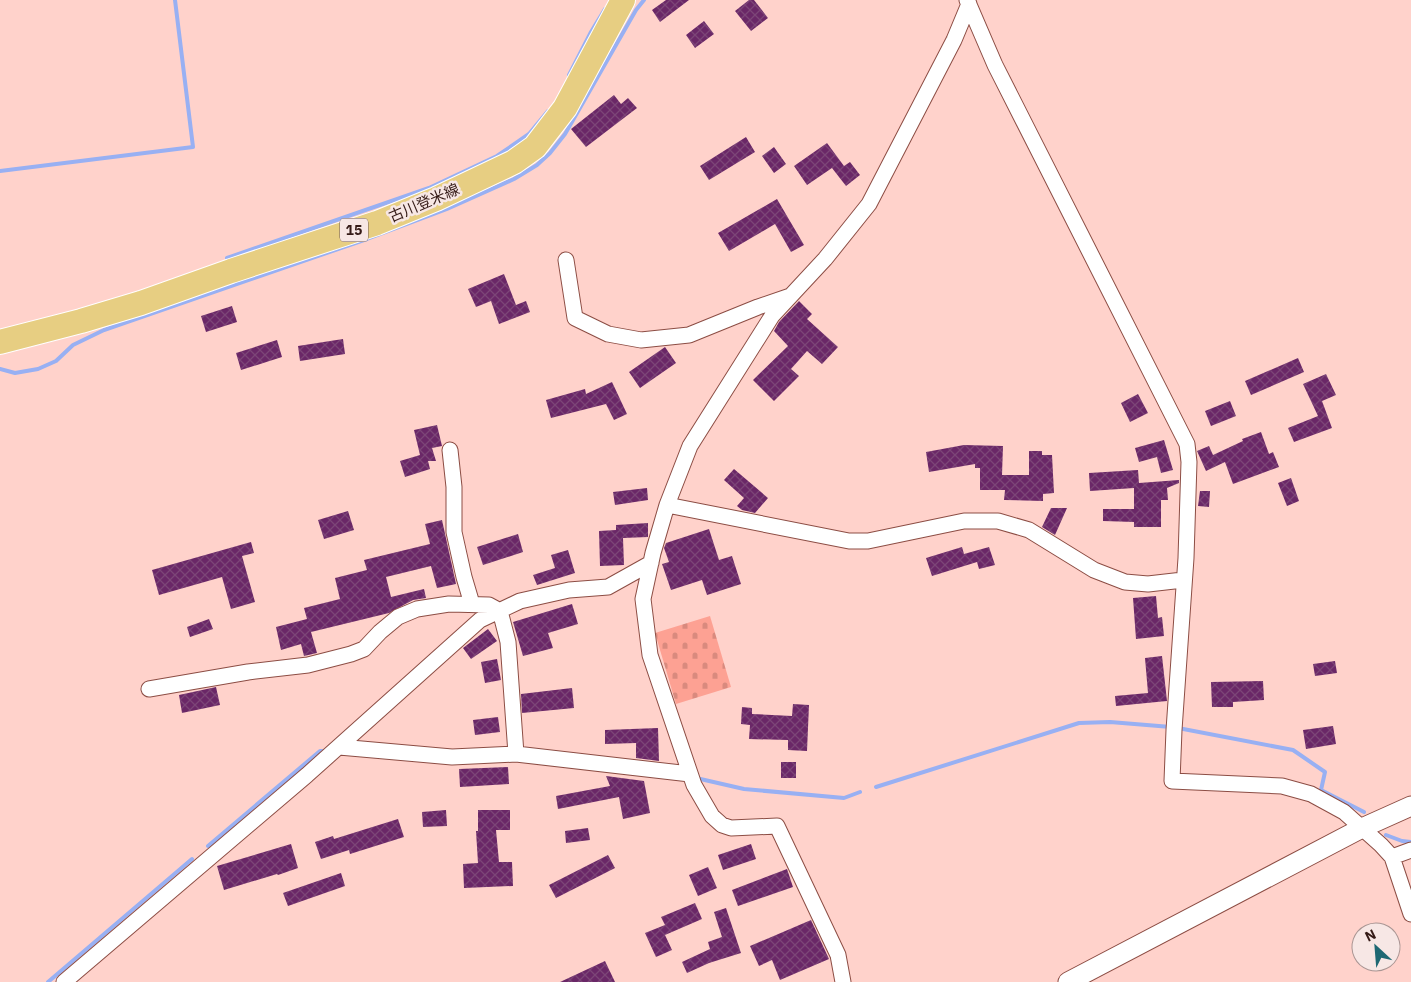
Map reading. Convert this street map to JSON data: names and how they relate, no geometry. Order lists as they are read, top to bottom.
{
  "streets": {
    "main road": ["古川登米線", "15"]
  },
  "north": "top left"
}
